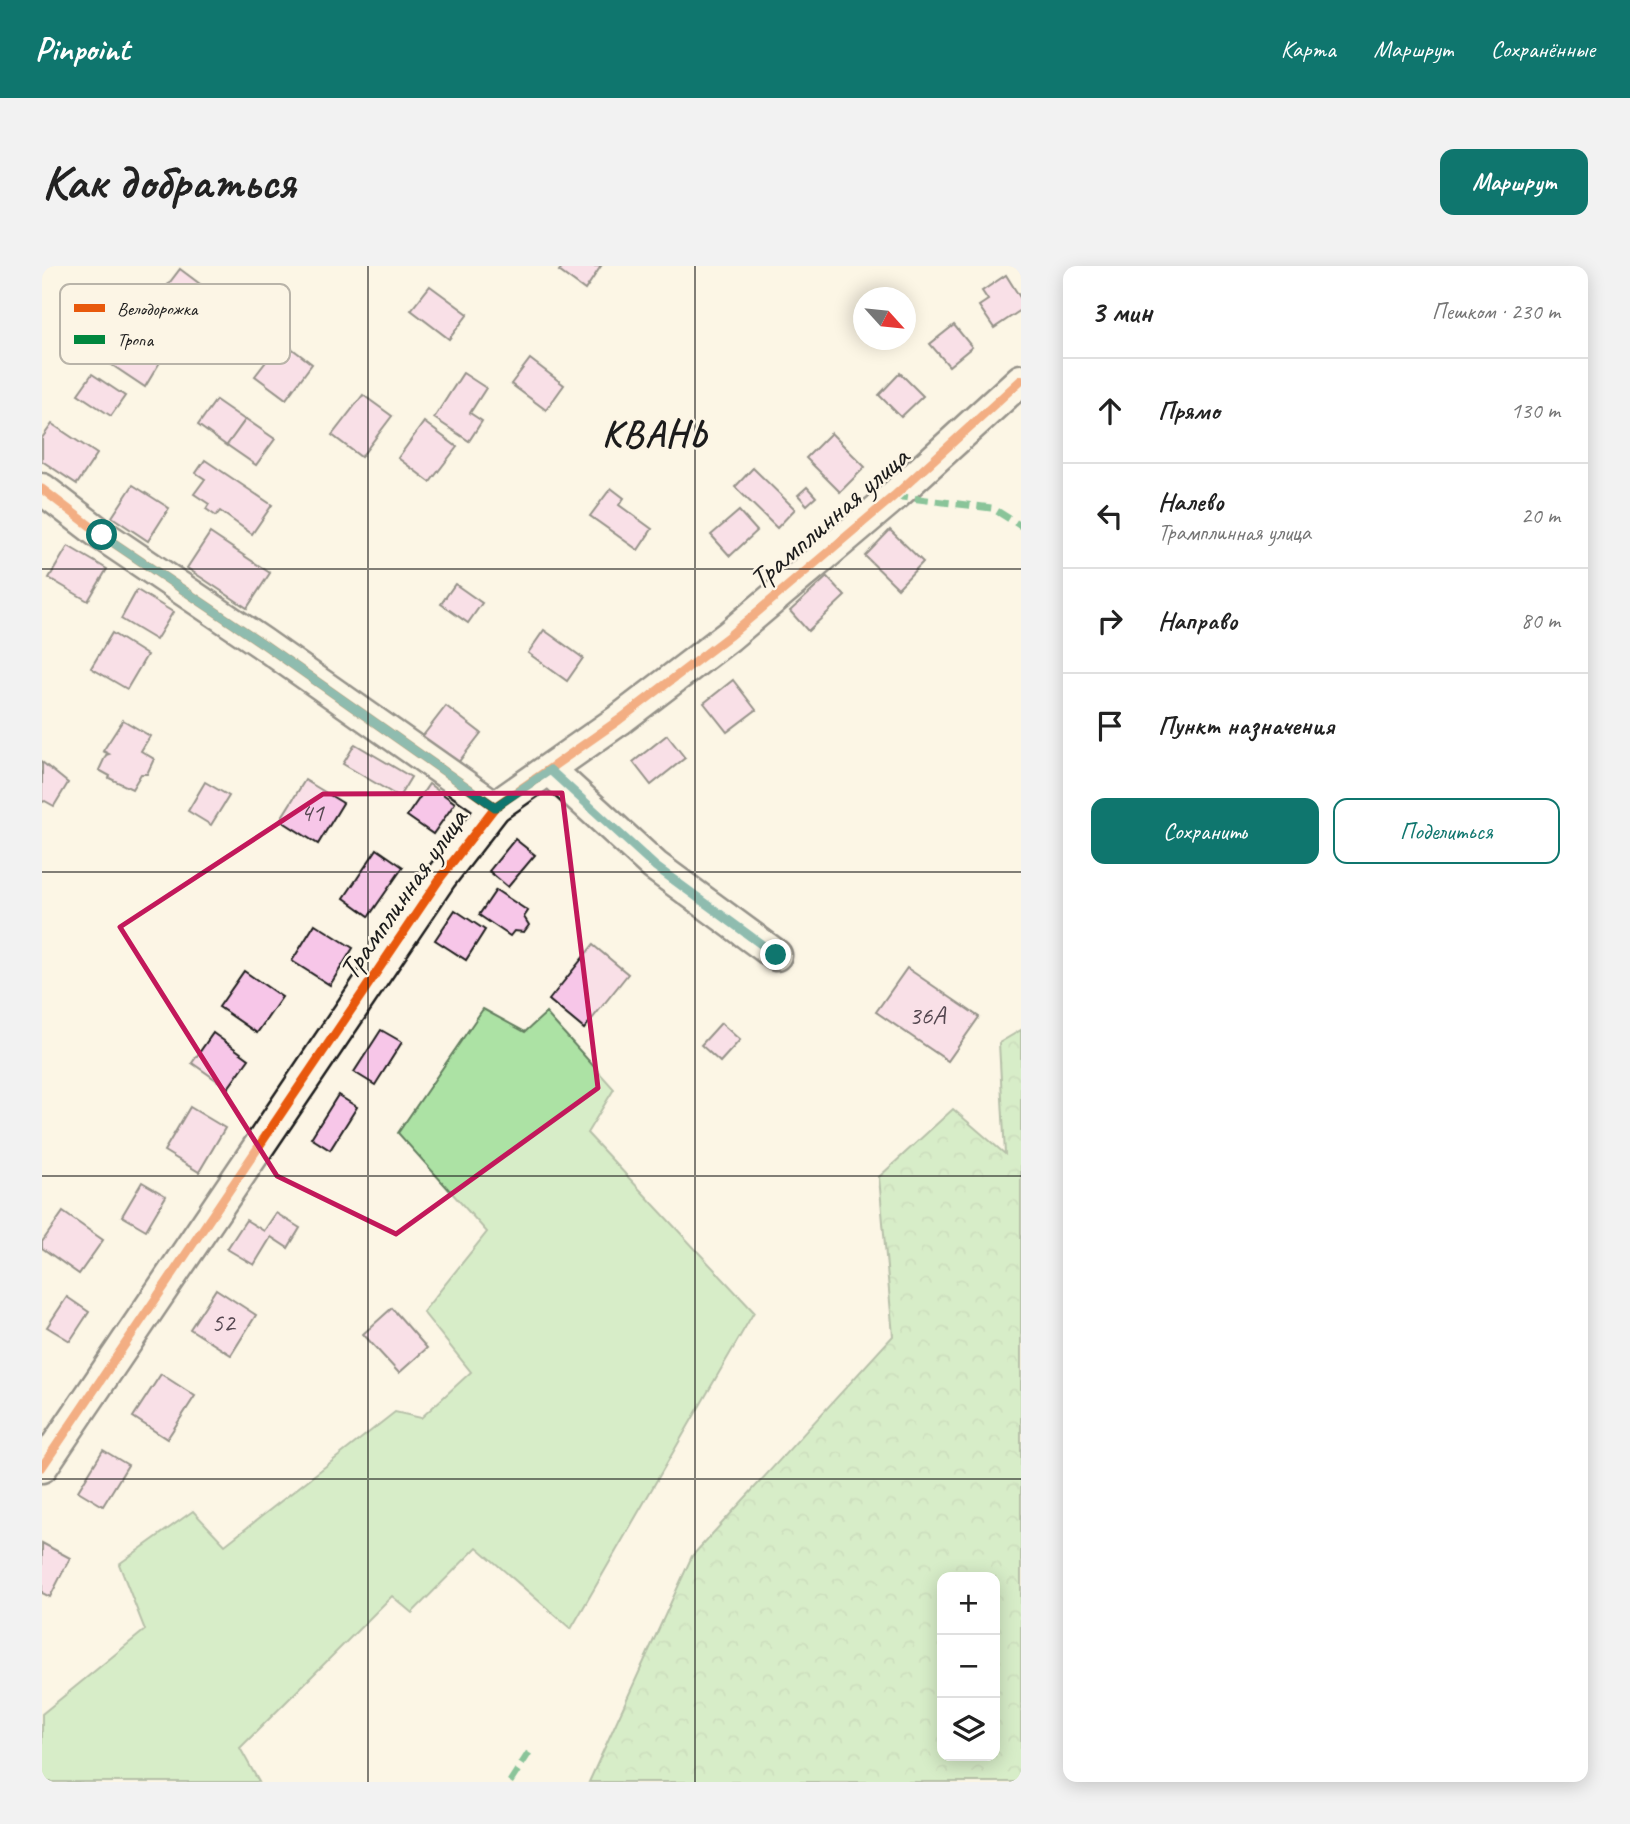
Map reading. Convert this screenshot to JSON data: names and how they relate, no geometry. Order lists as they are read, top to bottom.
{
  "streets": {
    "street": ["Трамплинная улица"]
  },
  "districts": ["КВАНЬ"],
  "house_numbers": ["41", "36А", "52"],
  "legend": ["Велодорожка", "Тропа"],
  "north": "bottom right",
  "page": {
    "header": "Pinpoint",
    "nav": ["Карта", "Маршрут", "Сохранённые"],
    "buttons": [
      "Маршрут",
      ["Сохранить", "Поделиться"]
    ],
    "title": "Как добраться",
    "heading": ["3 мин", "Пешком · 230 m"],
    "list": [
      ["Прямо", "130 m"],
      ["Налево", "Трамплинная улица", "20 m"],
      ["Направо", "80 m"],
      "Пункт назначения"
    ],
    "map_buttons": ["+", "−"]
  }
}
